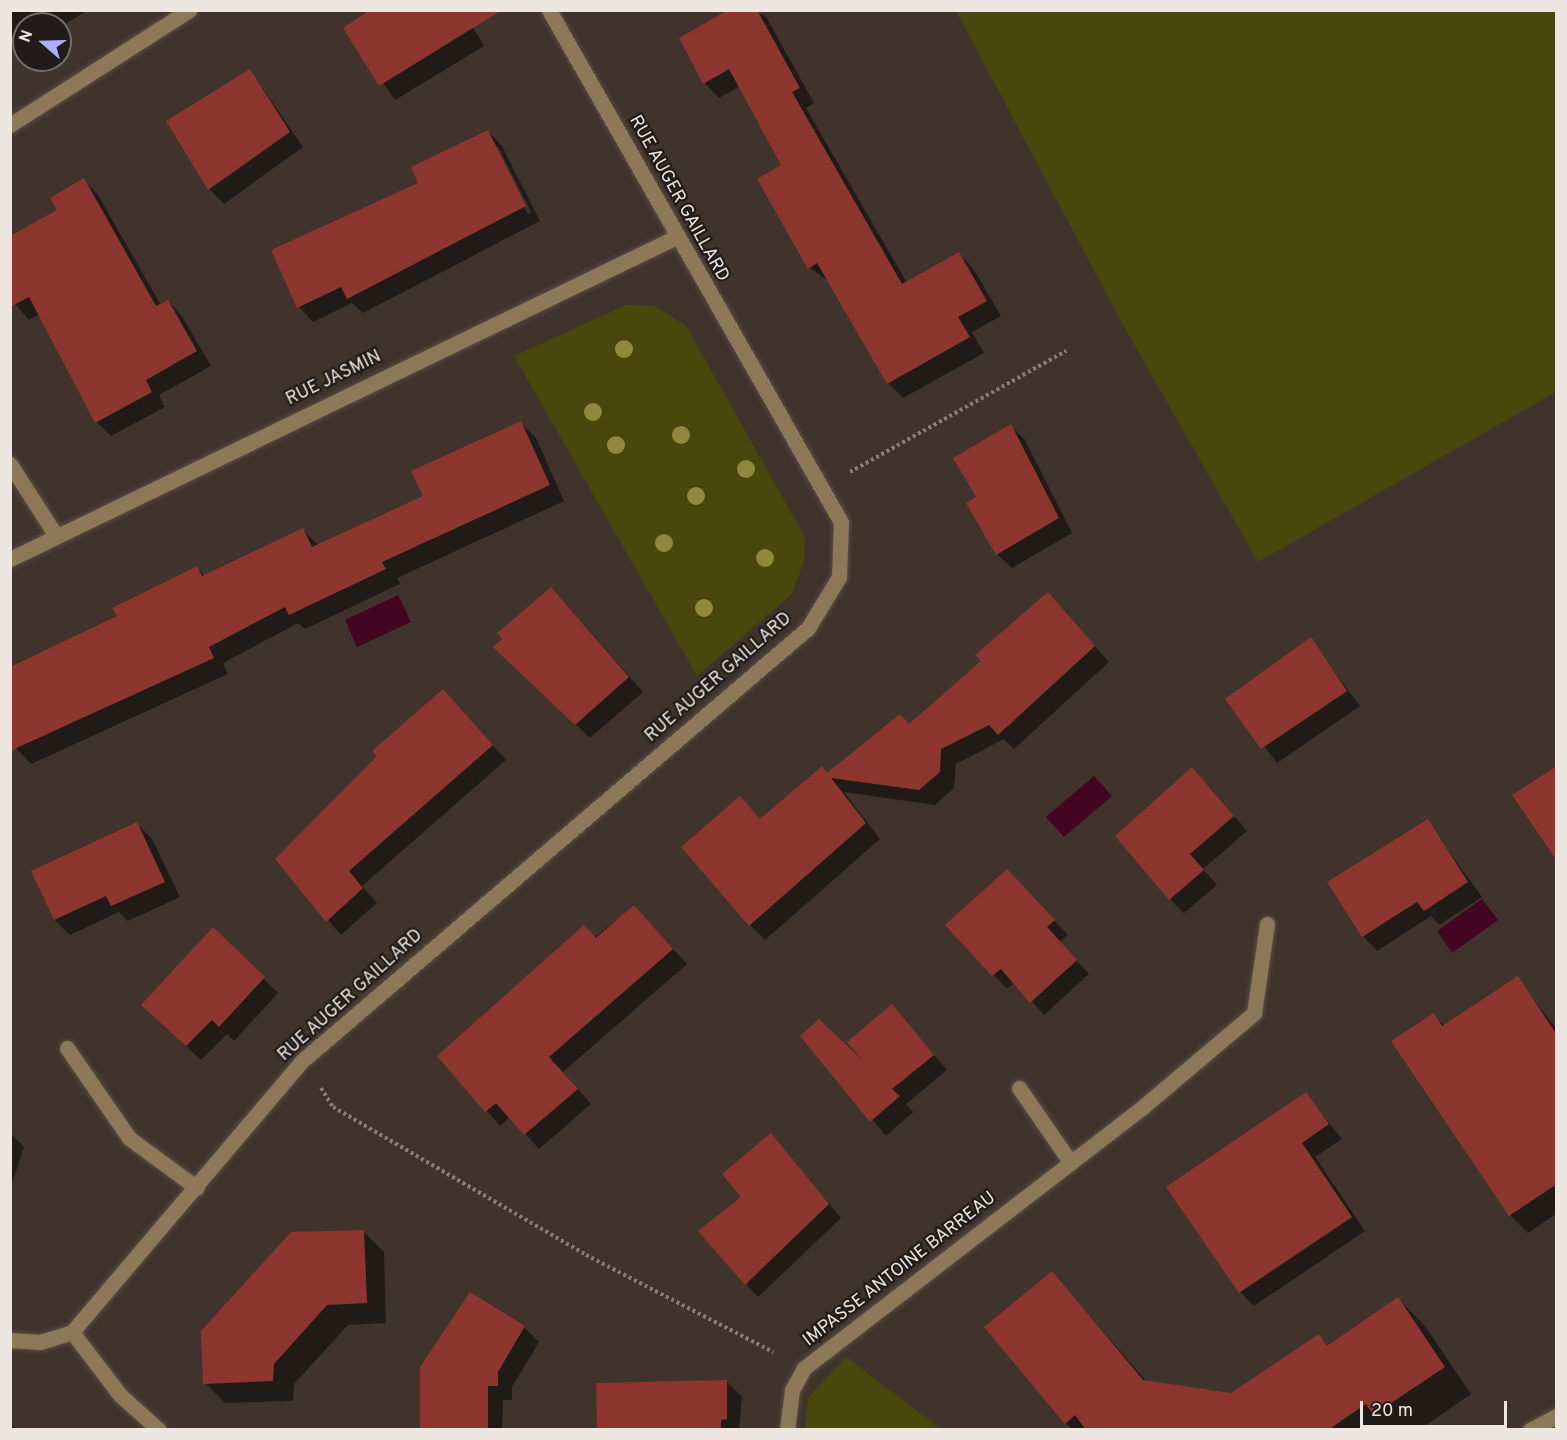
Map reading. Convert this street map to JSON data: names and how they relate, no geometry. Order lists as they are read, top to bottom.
{
  "streets": {
    "street": ["RUE AUGER GAILLARD", "RUE JASMIN", "IMPASSE ANTOINE BARREAU"]
  },
  "crossings": [
    ["RUE AUGER GAILLARD", "RUE JASMIN"]
  ],
  "scale_bar": "20 m",
  "north": "left"
}
